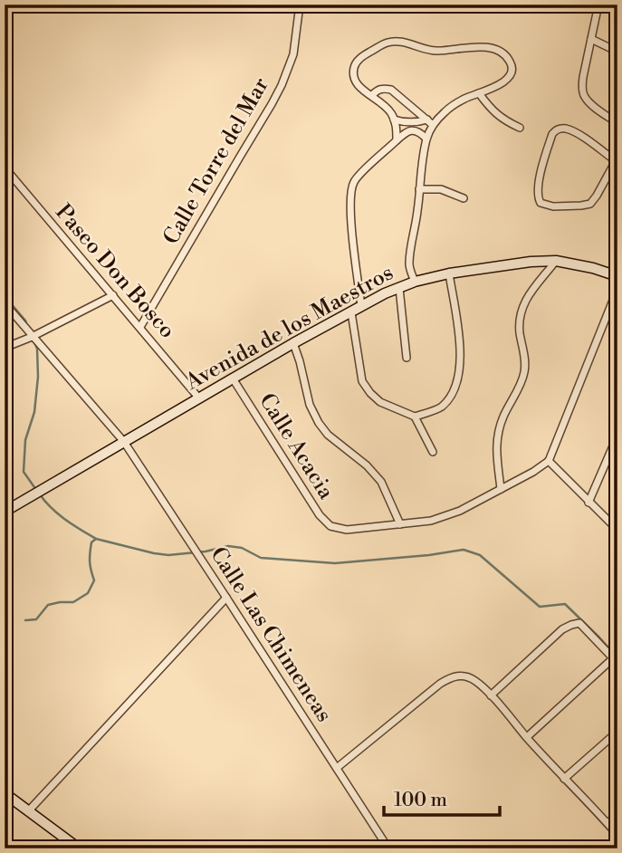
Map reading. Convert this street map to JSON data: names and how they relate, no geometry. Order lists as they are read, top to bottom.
{
  "streets": {
    "street": [
      "Calle Torre del Mar",
      "Paseo Don Bosco",
      "Avenida de los Maestros",
      "Calle Acacia",
      "Calle Las Chimeneas"
    ]
  },
  "crossings": [
    ["Calle Torre del Mar", "Paseo Don Bosco"],
    ["Paseo Don Bosco", "Avenida de los Maestros"],
    ["Avenida de los Maestros", "Calle Acacia"],
    ["Avenida de los Maestros", "Calle Las Chimeneas"]
  ],
  "scale_bar": "100 m"
}
